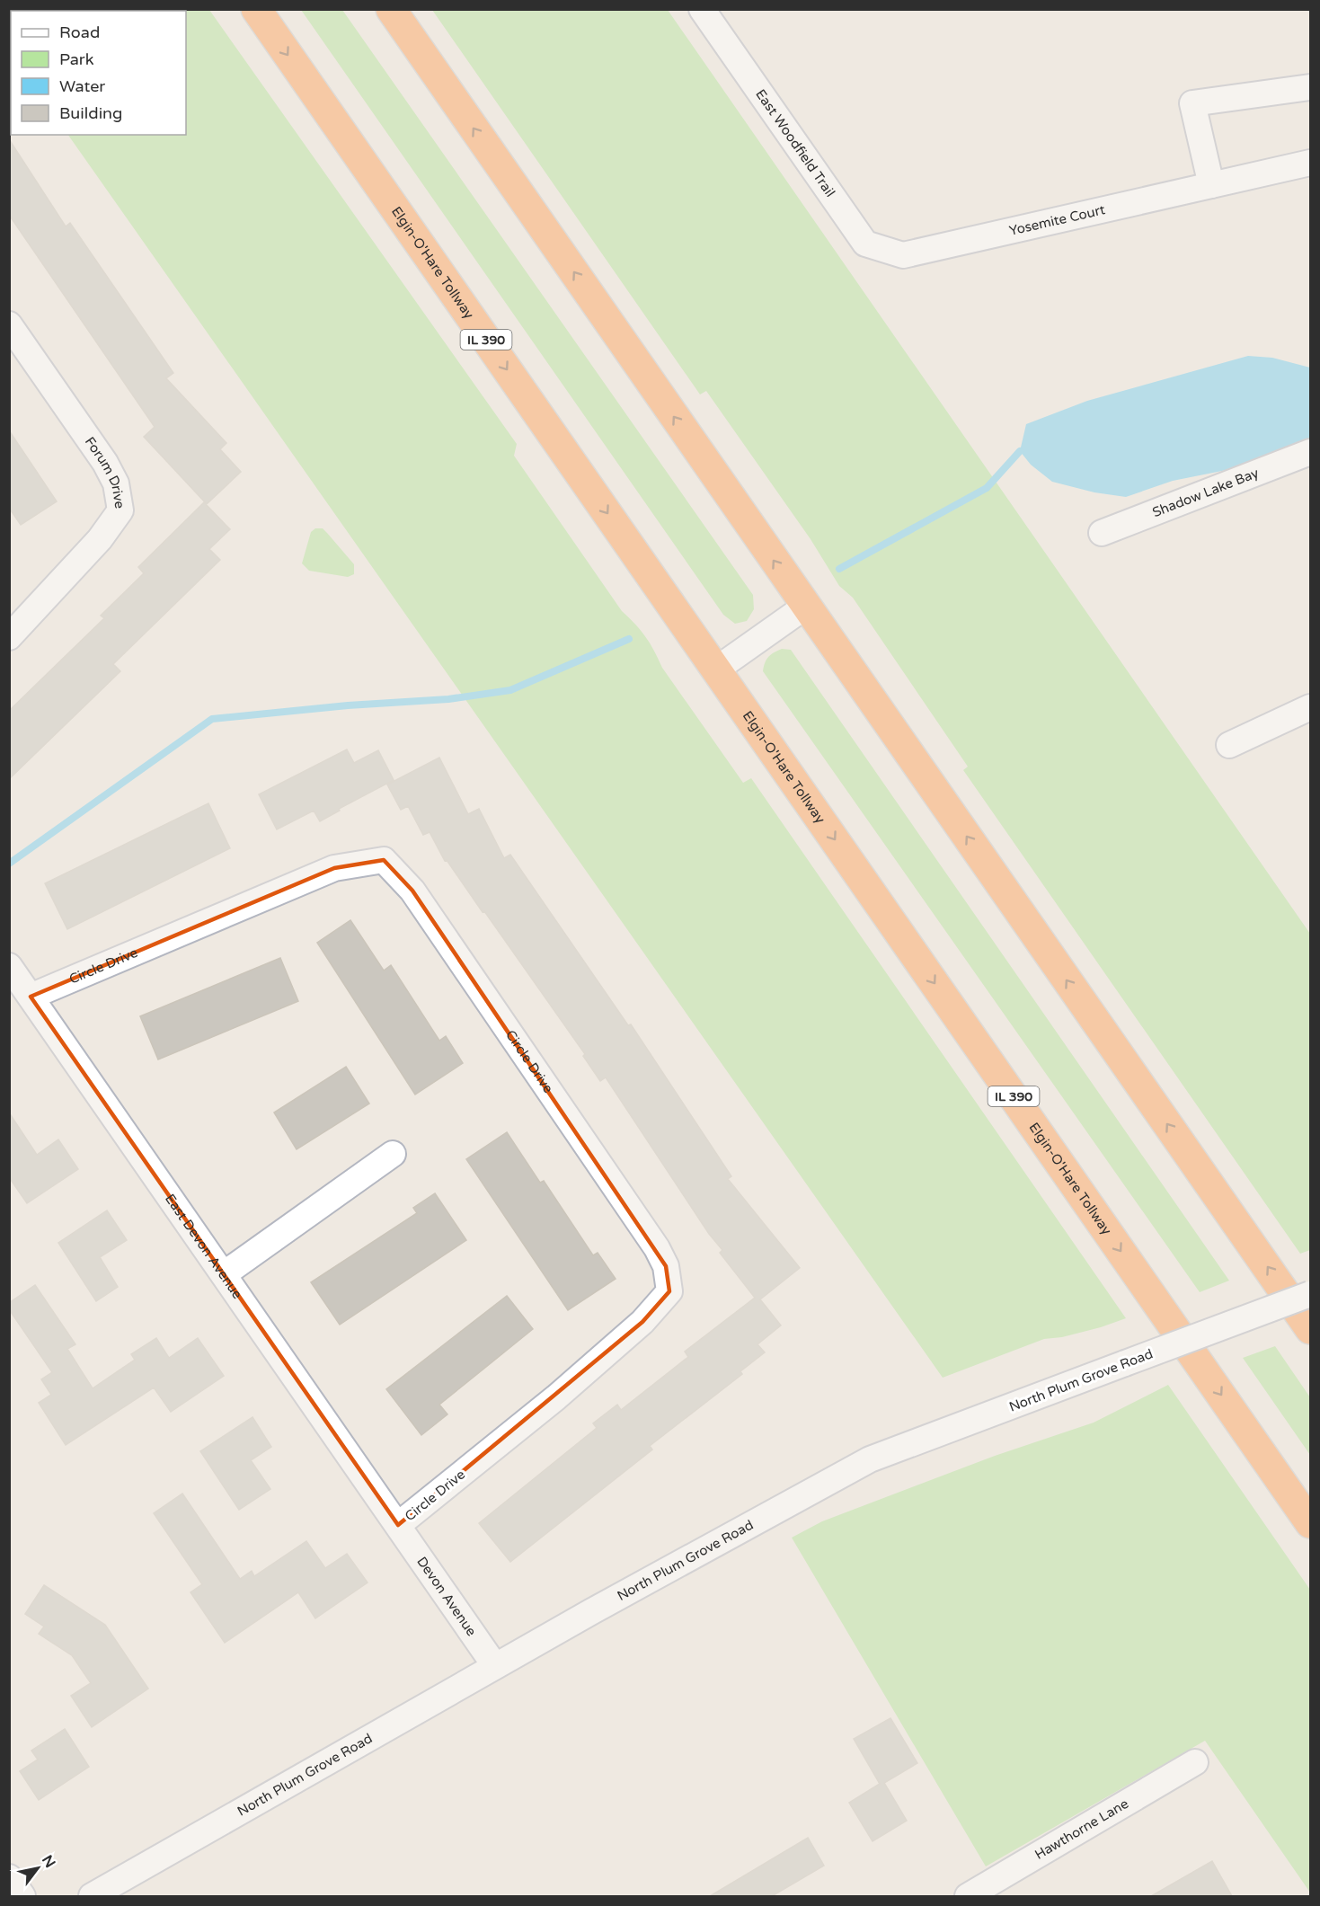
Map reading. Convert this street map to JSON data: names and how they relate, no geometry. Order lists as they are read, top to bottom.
{
  "streets": {
    "highway": ["Elgin-O'Hare Tollway", "IL 390"],
    "street": [
      "East Woodfield Trail",
      "Yosemite Court",
      "Forum Drive",
      "Shadow Lake Bay",
      "Circle Drive",
      "East Devon Avenue",
      "North Plum Grove Road",
      "Devon Avenue",
      "Hawthorne Lane"
    ]
  },
  "crossings": [
    ["East Woodfield Trail", "Yosemite Court"],
    ["Circle Drive", "East Devon Avenue"],
    ["Circle Drive", "Devon Avenue"],
    ["East Devon Avenue", "Devon Avenue"],
    ["North Plum Grove Road", "Devon Avenue"]
  ],
  "legend": [
    "Road",
    "Park",
    "Water",
    "Building"
  ],
  "north": "top right"
}
